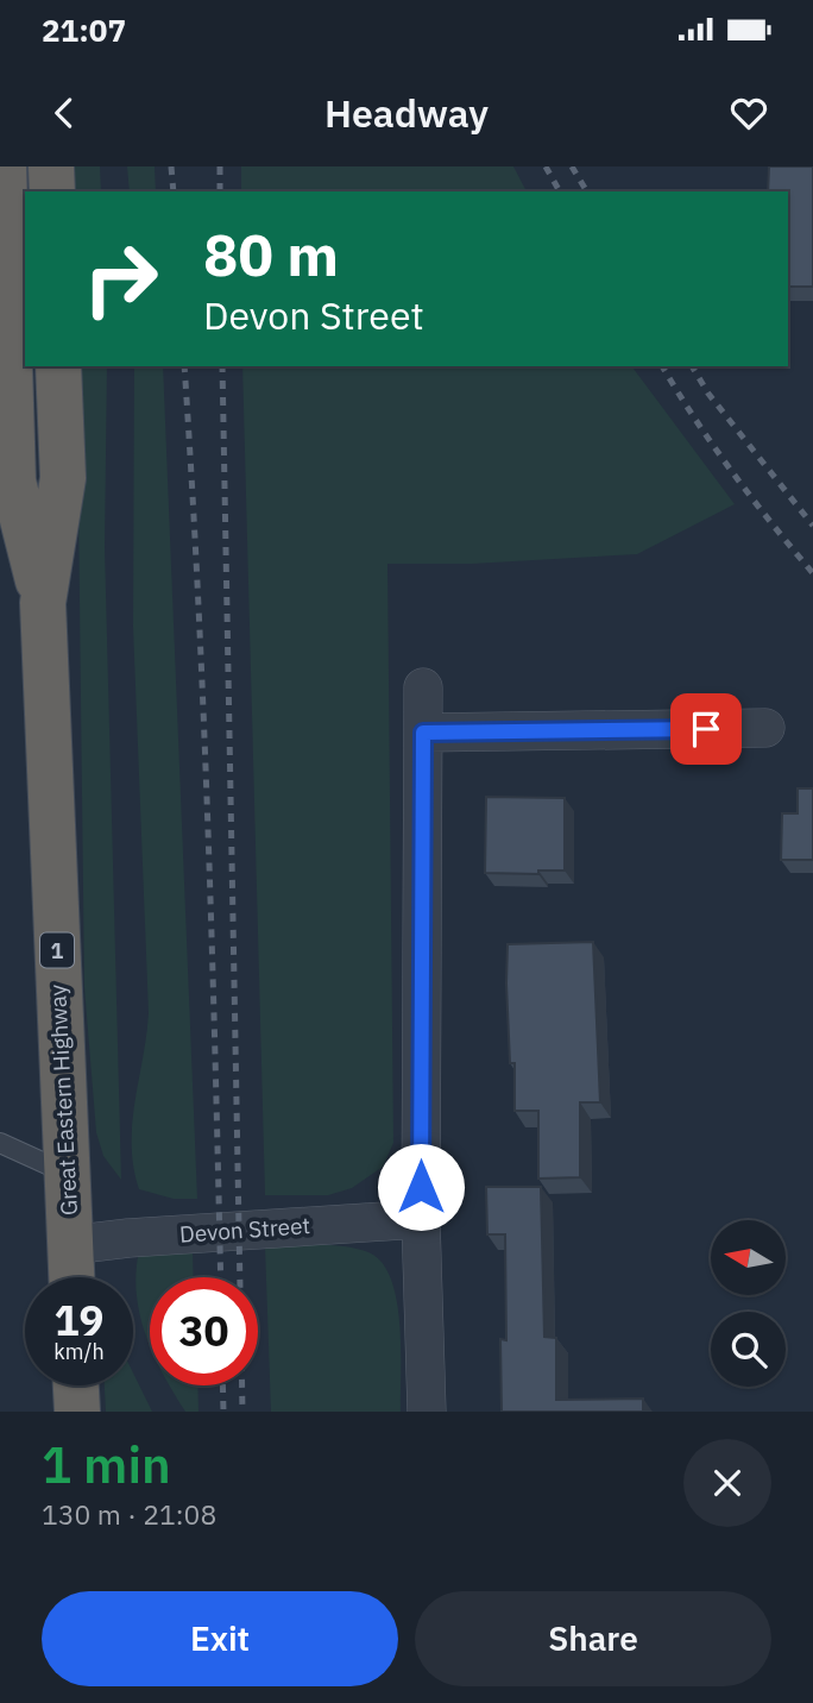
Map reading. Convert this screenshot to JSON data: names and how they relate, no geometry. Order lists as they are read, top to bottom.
{
  "streets": {
    "highway": ["1", "Great Eastern Highway"],
    "street": ["Devon Street"]
  },
  "crossings": [
    ["Great Eastern Highway", "Devon Street"]
  ],
  "north": "left",
  "page": {
    "status": "21:07",
    "header": "Headway",
    "turn": ["80 m", "Devon Street"],
    "speed": "19 km/h",
    "limit": "30",
    "heading": ["1 min", "130 m · 21:08"],
    "buttons": ["Exit", "Share"]
  }
}
